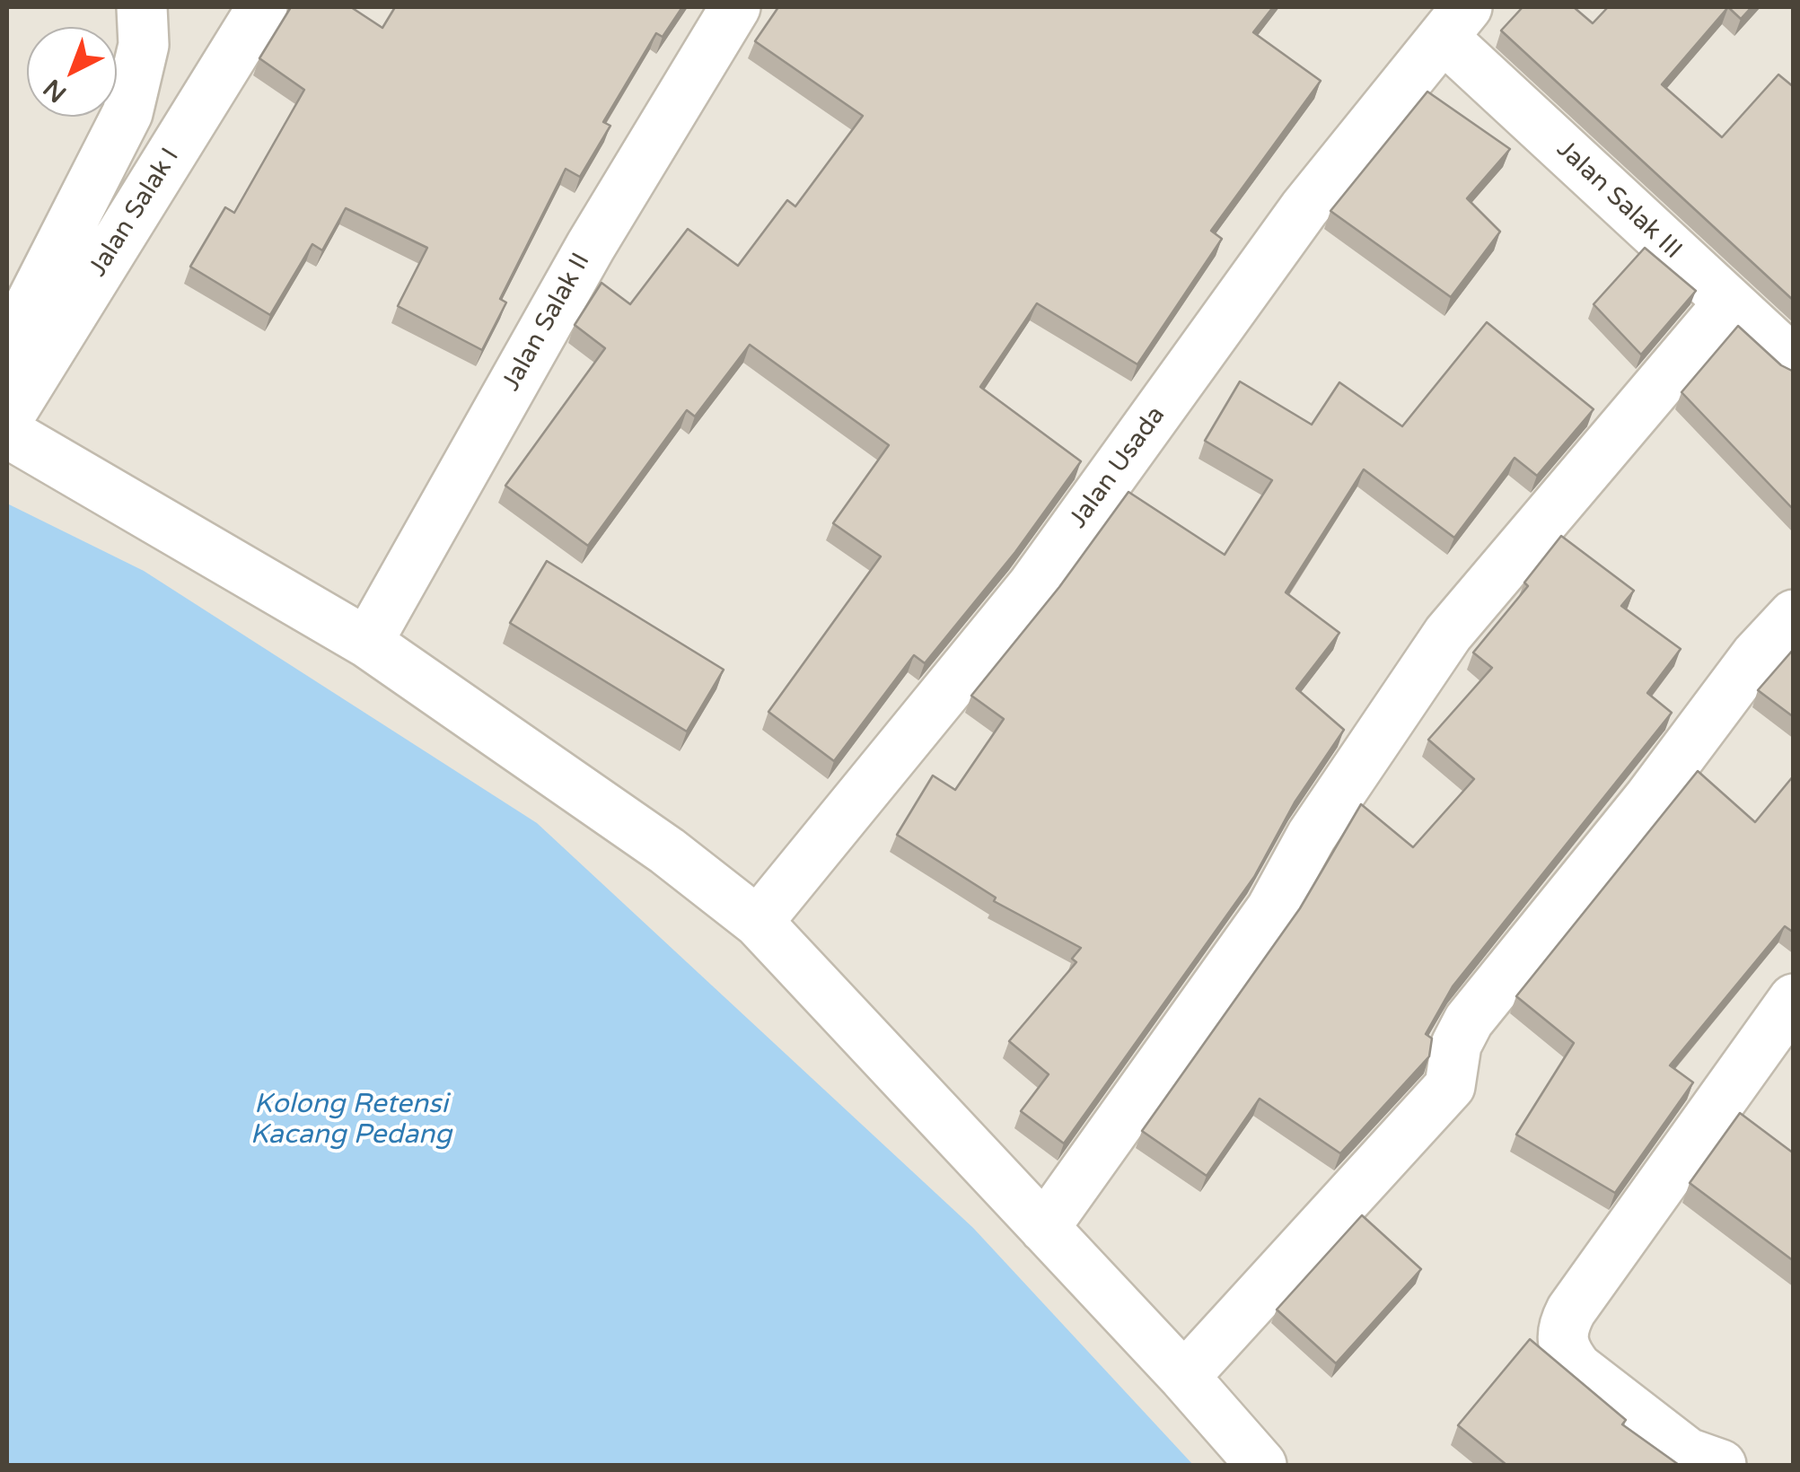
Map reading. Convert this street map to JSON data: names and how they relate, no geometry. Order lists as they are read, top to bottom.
{
  "streets": {
    "street": [
      "Jalan Salak III",
      "Jalan Salak I",
      "Jalan Salak II",
      "Jalan Usada"
    ]
  },
  "crossings": [
    ["Jalan Salak III", "Jalan Usada"]
  ],
  "water": ["Kolong Retensi Kacang Pedang"],
  "north": "bottom left"
}
